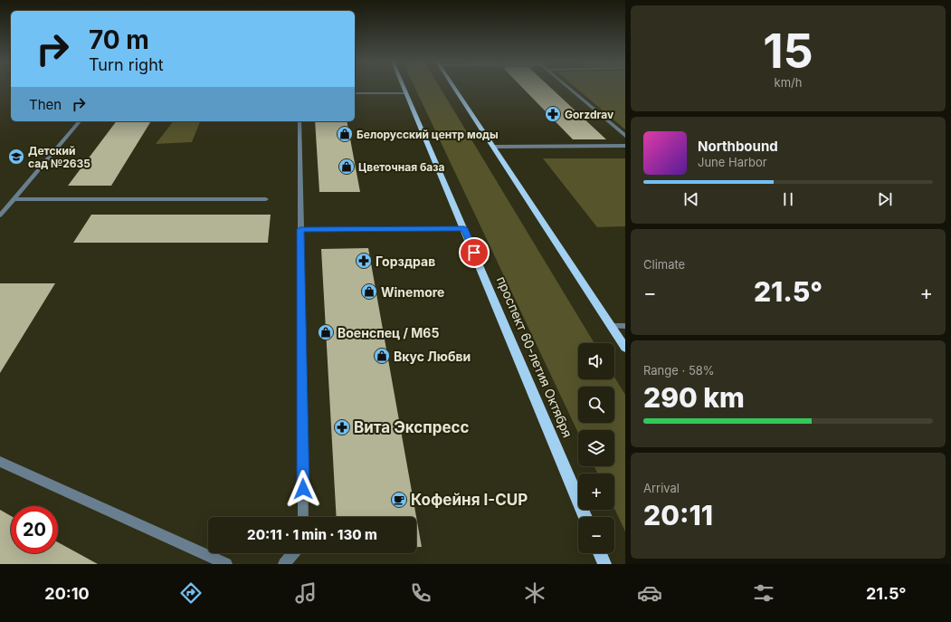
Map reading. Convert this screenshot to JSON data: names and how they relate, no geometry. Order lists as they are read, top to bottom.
{
  "streets": {
    "main road": ["проспект 60-летия Октября"]
  },
  "places": {
    "pharmacy": ["Gorzdrav", "Горздрав", "Вита Экспресс"],
    "shop": [
      "Белорусский центр моды",
      "Цветочная база",
      "Winemore",
      "Военспец / М65",
      "Вкус Любви"
    ],
    "school or university": ["Детский сад №2635"],
    "cafe": ["Кофейня I-CUP"]
  },
  "page": {
    "tile": [
      ["15", "km/h"],
      "Climate",
      ["Range · 58%", "290 km"],
      ["Arrival", "20:11"]
    ],
    "turn": ["70 m", "Turn right"],
    "then": "Then",
    "song": ["Northbound", "June Harbor"],
    "heat": ["−", "21.5°", "+"],
    "map_buttons": ["+", "−"],
    "limit": "20",
    "trip": "20:11 · 1 min · 130 m",
    "tabs": ["20:10", "21.5°"]
  }
}
